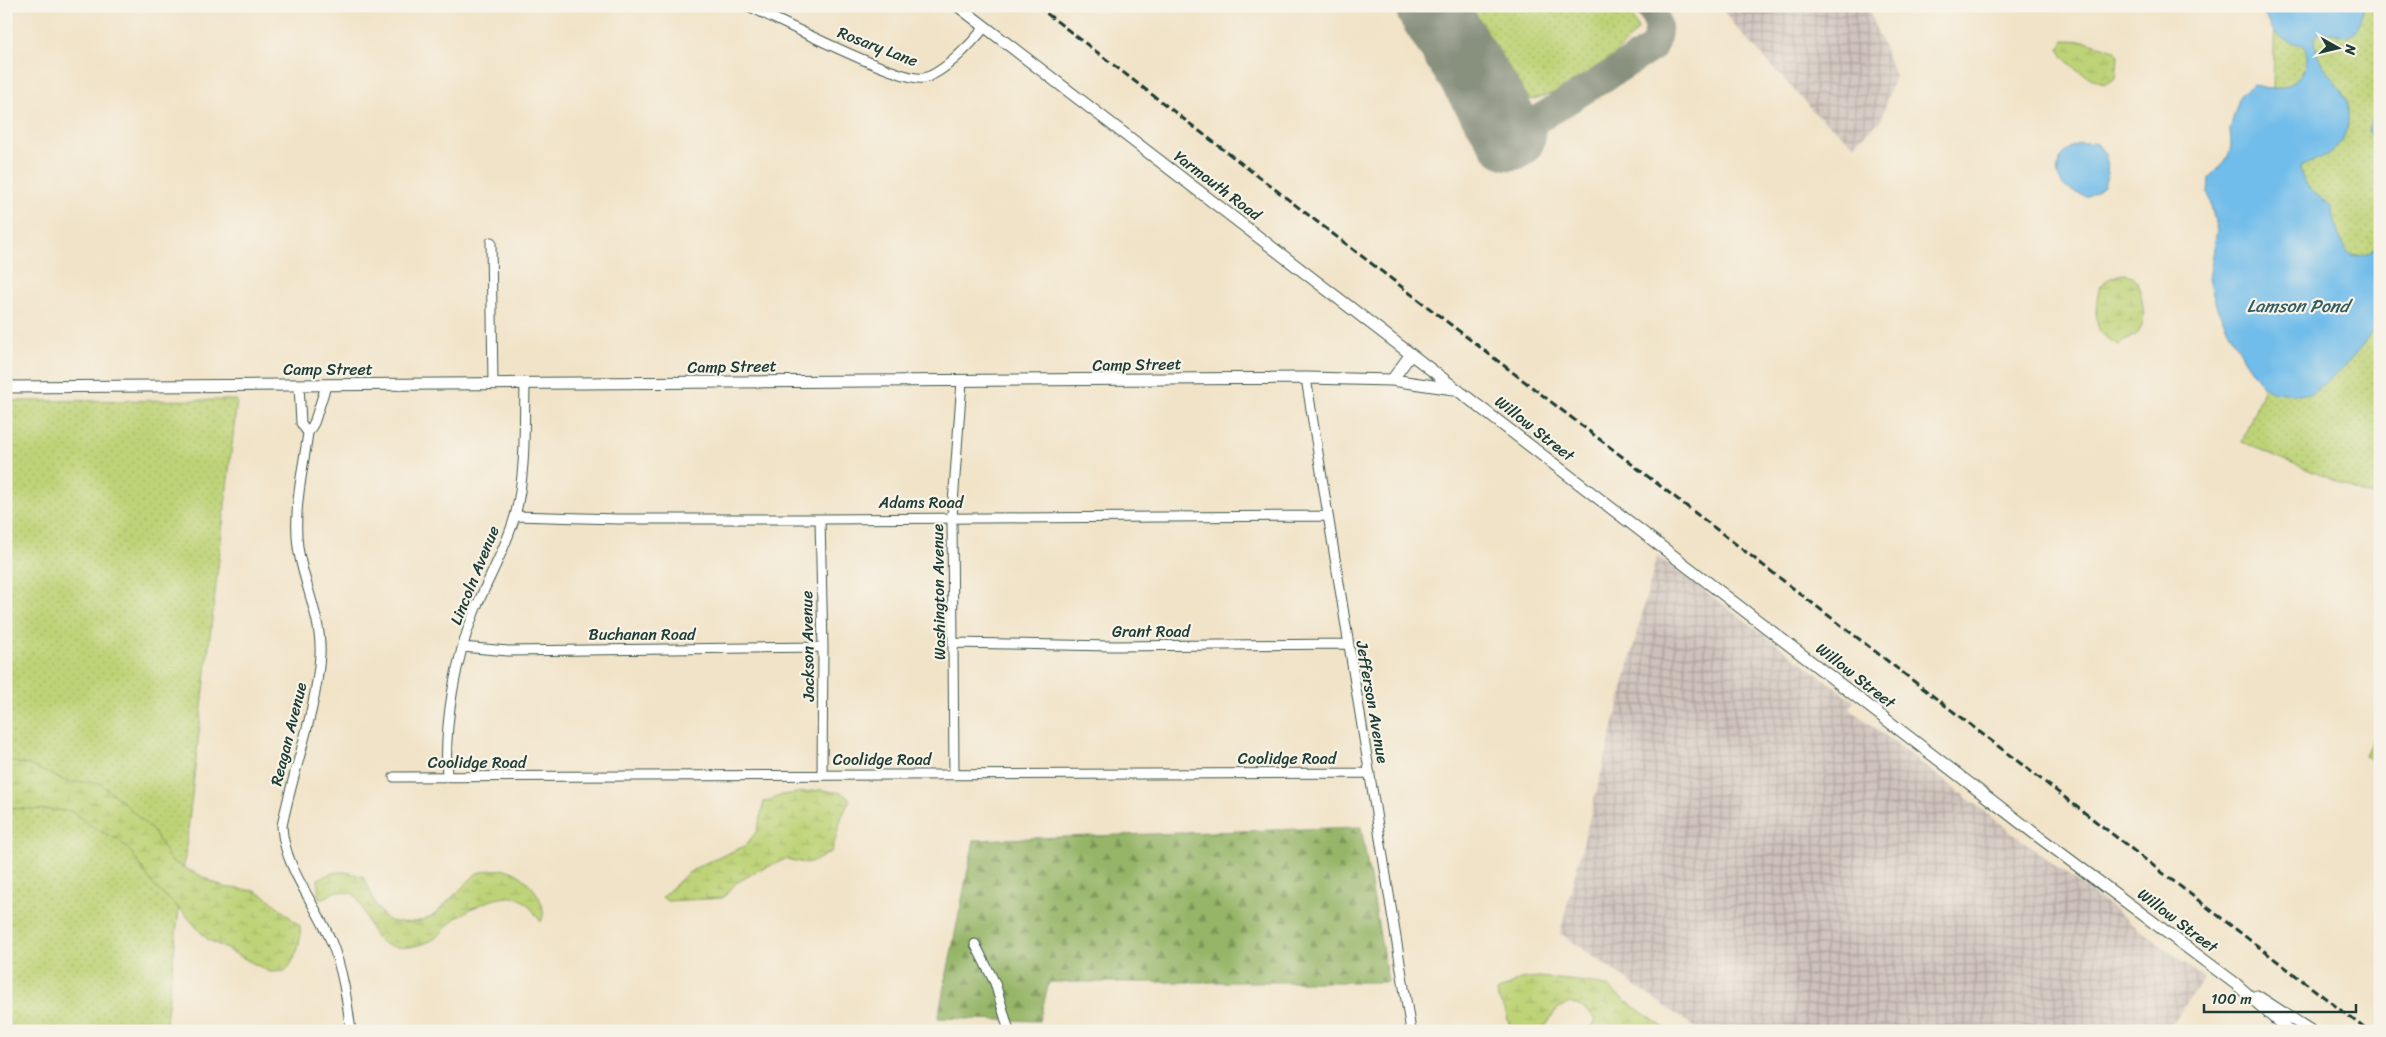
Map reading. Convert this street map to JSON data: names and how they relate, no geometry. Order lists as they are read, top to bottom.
{
  "streets": {
    "main road": ["Yarmouth Road", "Camp Street", "Willow Street"],
    "street": [
      "Rosary Lane",
      "Adams Road",
      "Lincoln Avenue",
      "Washington Avenue",
      "Grant Road",
      "Buchanan Road",
      "Jackson Avenue",
      "Jefferson Avenue",
      "Reagan Avenue",
      "Coolidge Road"
    ]
  },
  "crossings": [
    ["Rosary Lane", "Yarmouth Road"],
    ["Yarmouth Road", "Camp Street"],
    ["Yarmouth Road", "Willow Street"],
    ["Camp Street", "Willow Street"],
    ["Camp Street", "Lincoln Avenue"],
    ["Camp Street", "Washington Avenue"],
    ["Camp Street", "Jefferson Avenue"],
    ["Camp Street", "Reagan Avenue"],
    ["Adams Road", "Lincoln Avenue"],
    ["Adams Road", "Washington Avenue"],
    ["Adams Road", "Jackson Avenue"],
    ["Adams Road", "Jefferson Avenue"],
    ["Lincoln Avenue", "Buchanan Road"],
    ["Lincoln Avenue", "Coolidge Road"],
    ["Washington Avenue", "Grant Road"],
    ["Washington Avenue", "Coolidge Road"],
    ["Grant Road", "Jefferson Avenue"],
    ["Buchanan Road", "Jackson Avenue"],
    ["Jackson Avenue", "Coolidge Road"],
    ["Jefferson Avenue", "Coolidge Road"]
  ],
  "water": ["Lamson Pond"],
  "scale_bar": "100 m",
  "north": "right"
}
